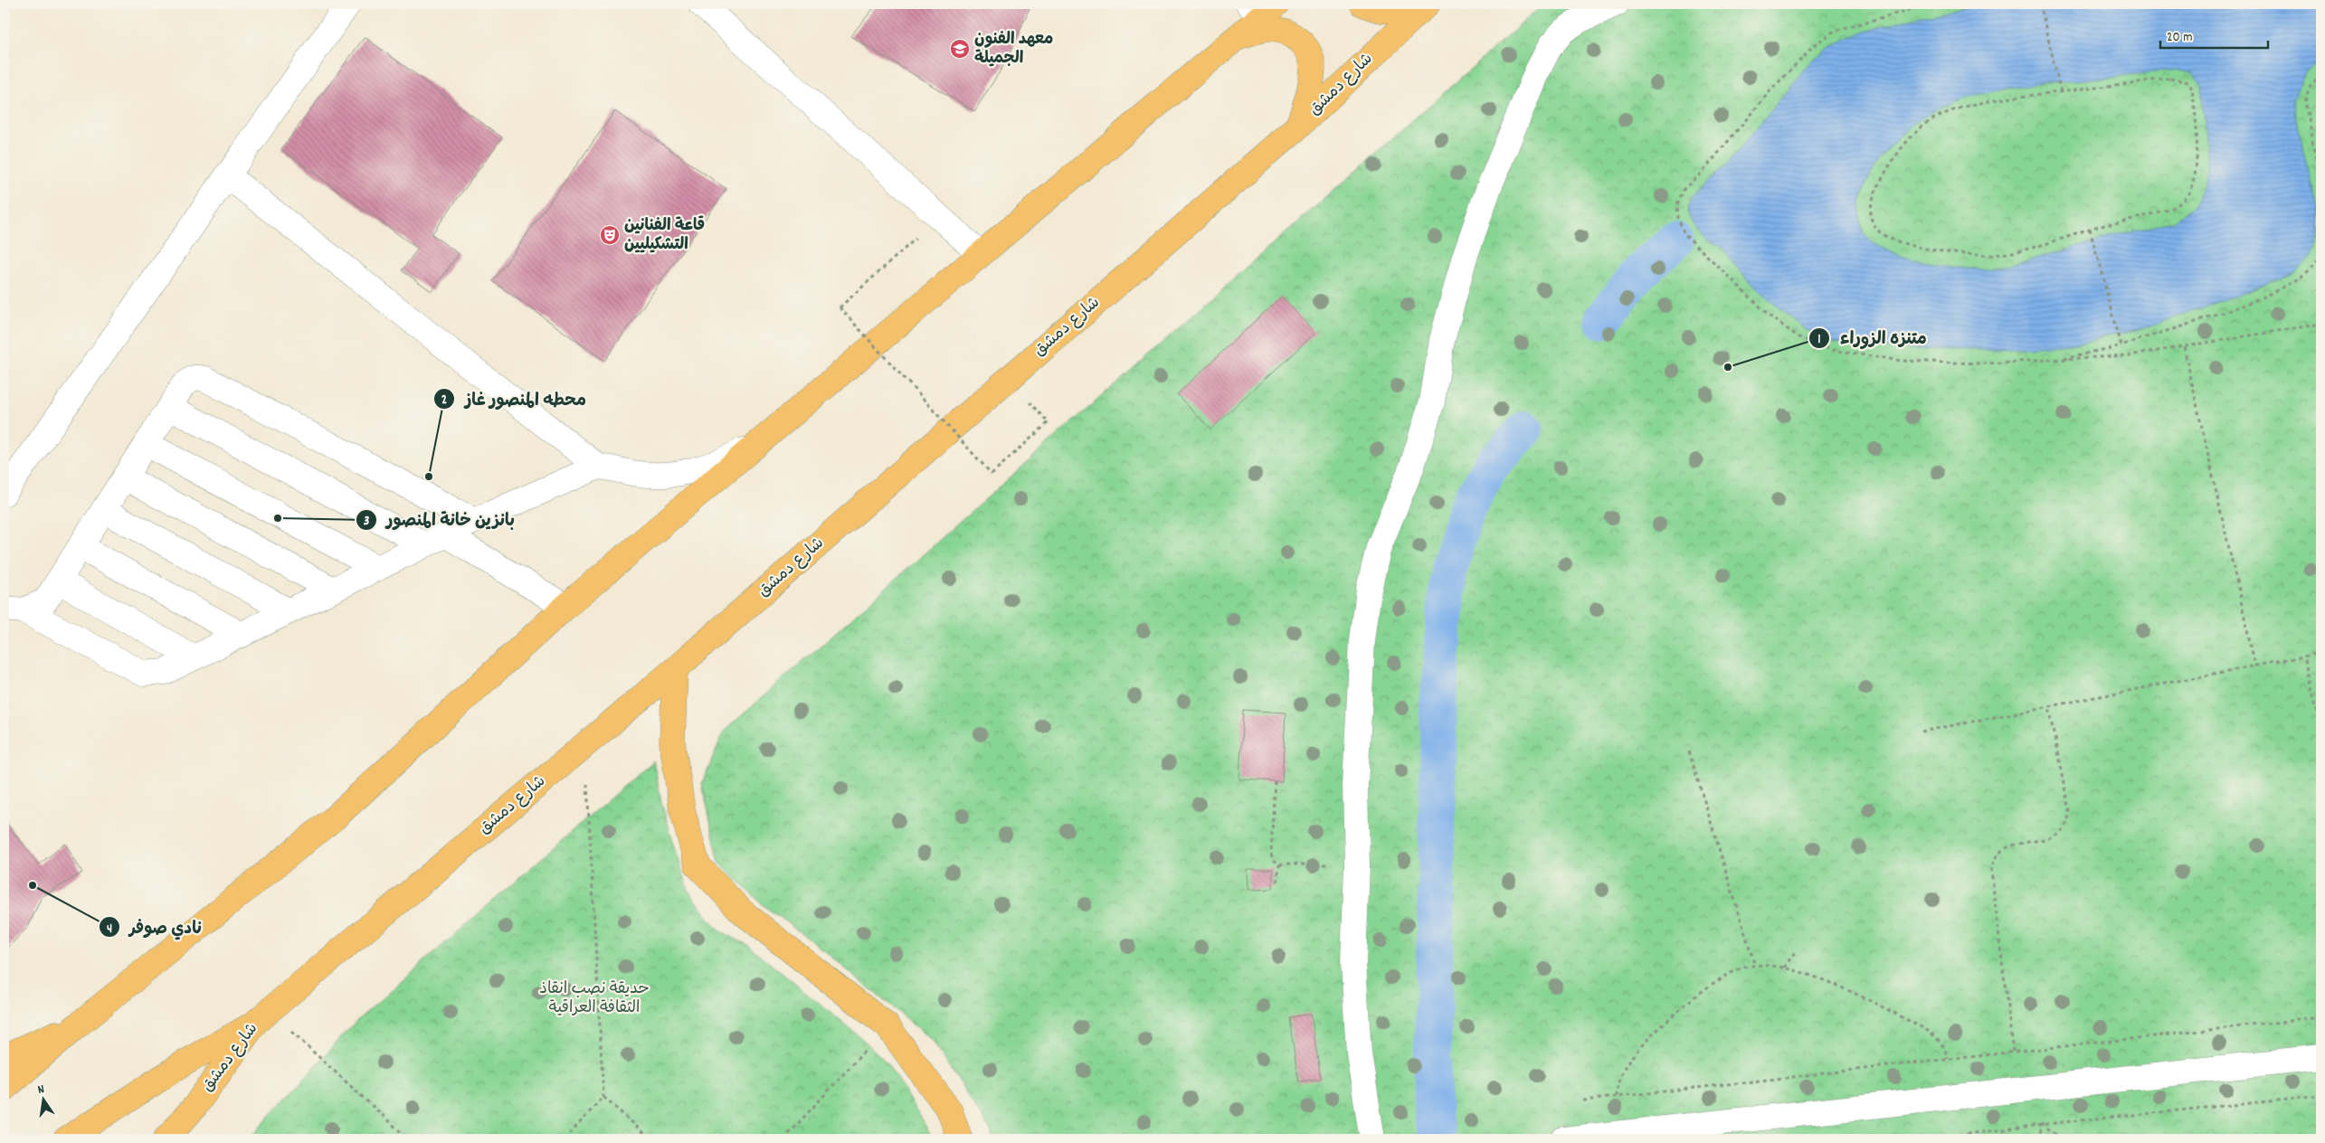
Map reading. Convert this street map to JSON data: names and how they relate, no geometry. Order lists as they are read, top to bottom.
{
  "streets": {
    "main road": ["شارع دمشق"]
  },
  "parks": ["حديقة نصب انقاذ الثقافة العراقية"],
  "places": {
    "school or university": ["معهد الفنون الجميلة"],
    "theatre": ["قاعة الفنانين التشكيليين"],
    "other": [
      "متنزه الزوراء",
      "محطه المنصور غاز",
      "بانزين خانة المنصور",
      "نادي صوفر"
    ]
  },
  "scale_bar": "20 m",
  "north": "top"
}
